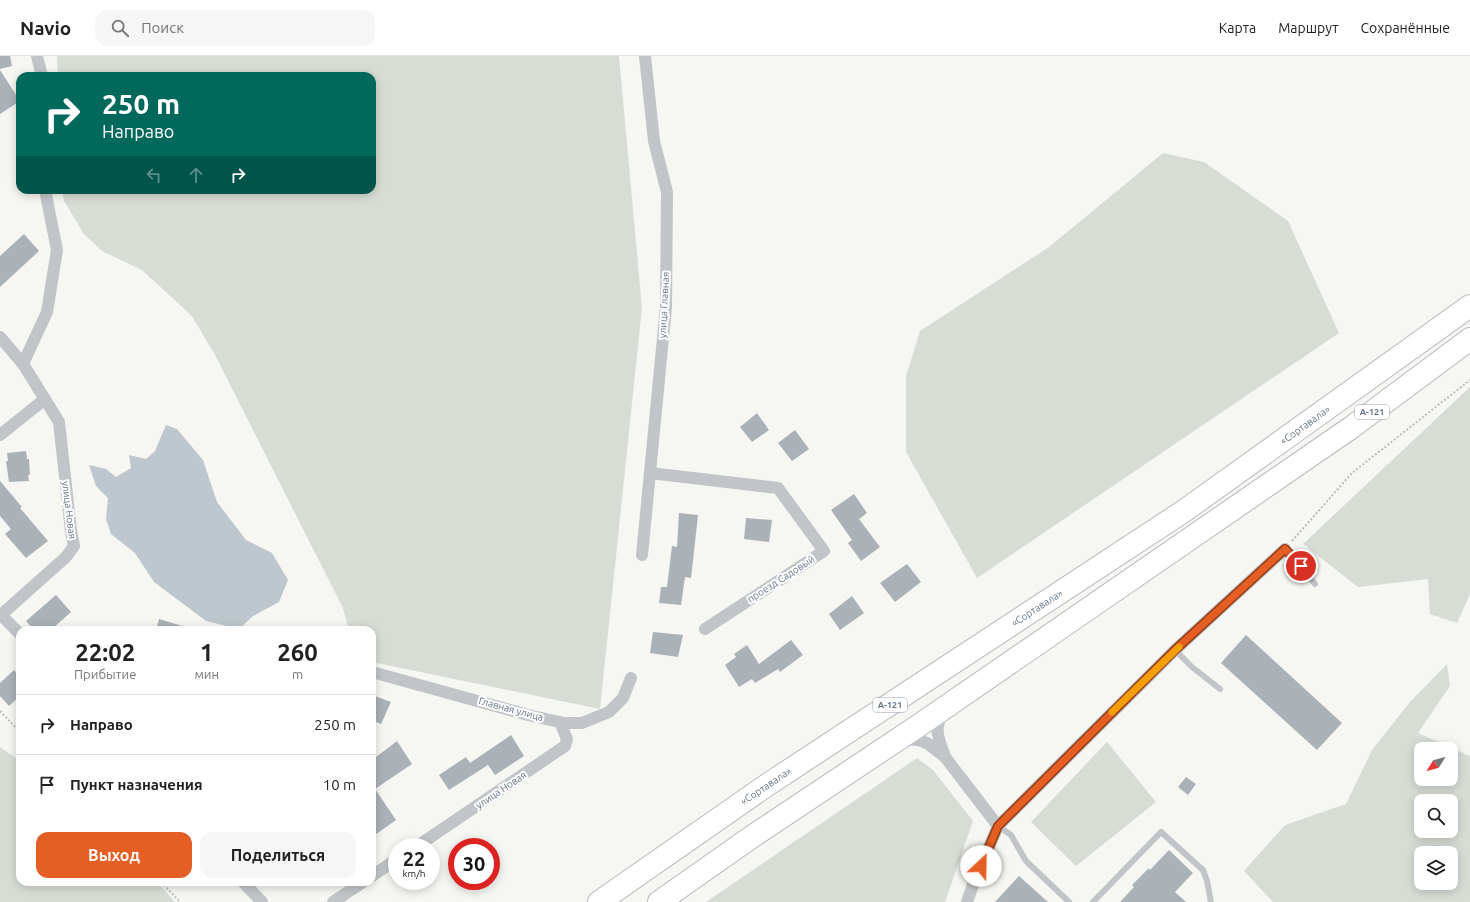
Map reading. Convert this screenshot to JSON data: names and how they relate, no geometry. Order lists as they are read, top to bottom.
{
  "streets": {
    "highway": ["А-121", "«Сортавала»"],
    "street": [
      "улица Главная",
      "улица Новая",
      "проезд Садовый",
      "Главная улица"
    ]
  },
  "crossings": [
    ["улица Главная", "проезд Садовый"],
    ["улица Новая", "Главная улица"]
  ],
  "north": "bottom left",
  "page": {
    "header": "Navio",
    "search": "Поиск",
    "nav": ["Карта", "Маршрут", "Сохранённые"],
    "turn": ["250 m", "Направо"],
    "eta": [
      "22:02",
      "Прибытие",
      "1",
      "мин",
      "260",
      "m"
    ],
    "list": [
      {
        "name": "Направо",
        "value": "250 m"
      },
      {
        "name": "Пункт назначения",
        "value": "10 m"
      }
    ],
    "buttons": ["Выход", "Поделиться"],
    "speed": "22 km/h",
    "limit": "30"
  }
}
